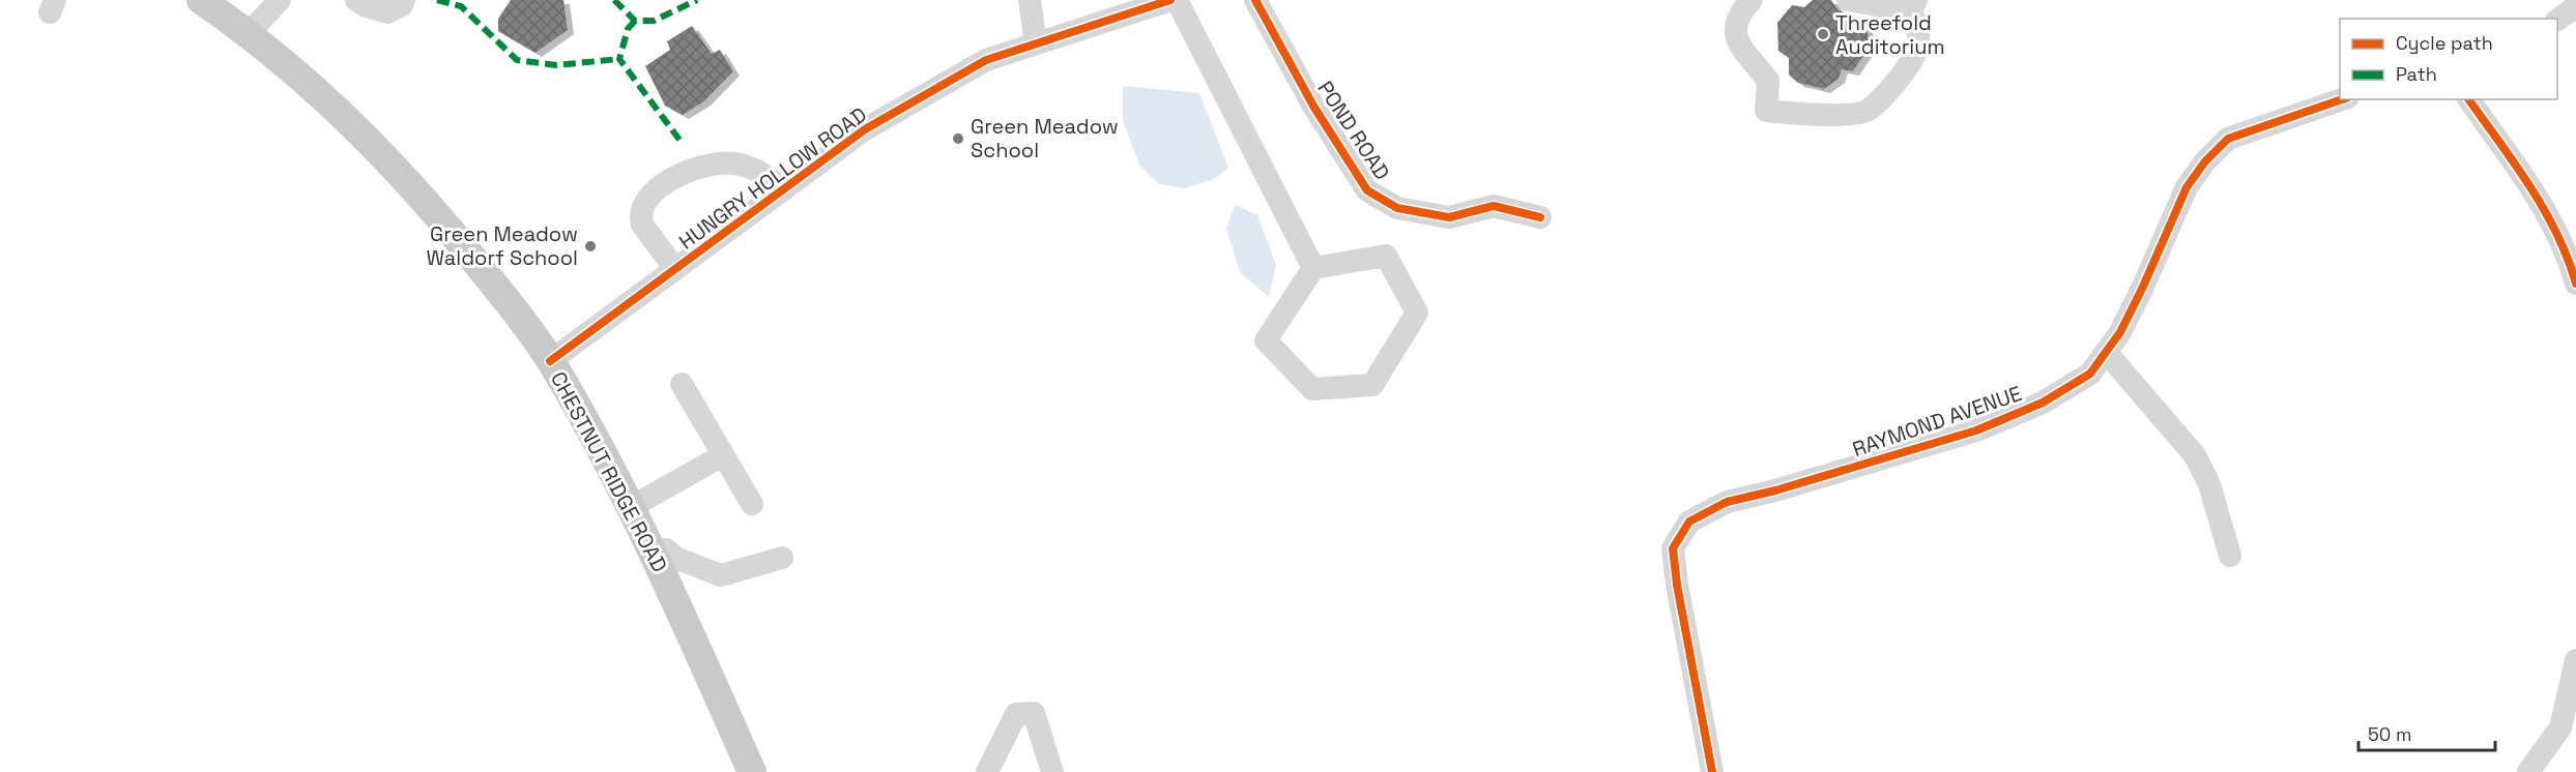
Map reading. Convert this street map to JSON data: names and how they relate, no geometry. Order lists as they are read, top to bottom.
{
  "streets": {
    "main road": ["CHESTNUT RIDGE ROAD"],
    "street": ["POND ROAD", "HUNGRY HOLLOW ROAD", "RAYMOND AVENUE"]
  },
  "crossings": [
    ["HUNGRY HOLLOW ROAD", "CHESTNUT RIDGE ROAD"]
  ],
  "places": ["Threefold Auditorium", "Green Meadow School", "Green Meadow Waldorf School"],
  "legend": ["Cycle path", "Path"],
  "scale_bar": "50 m"
}
